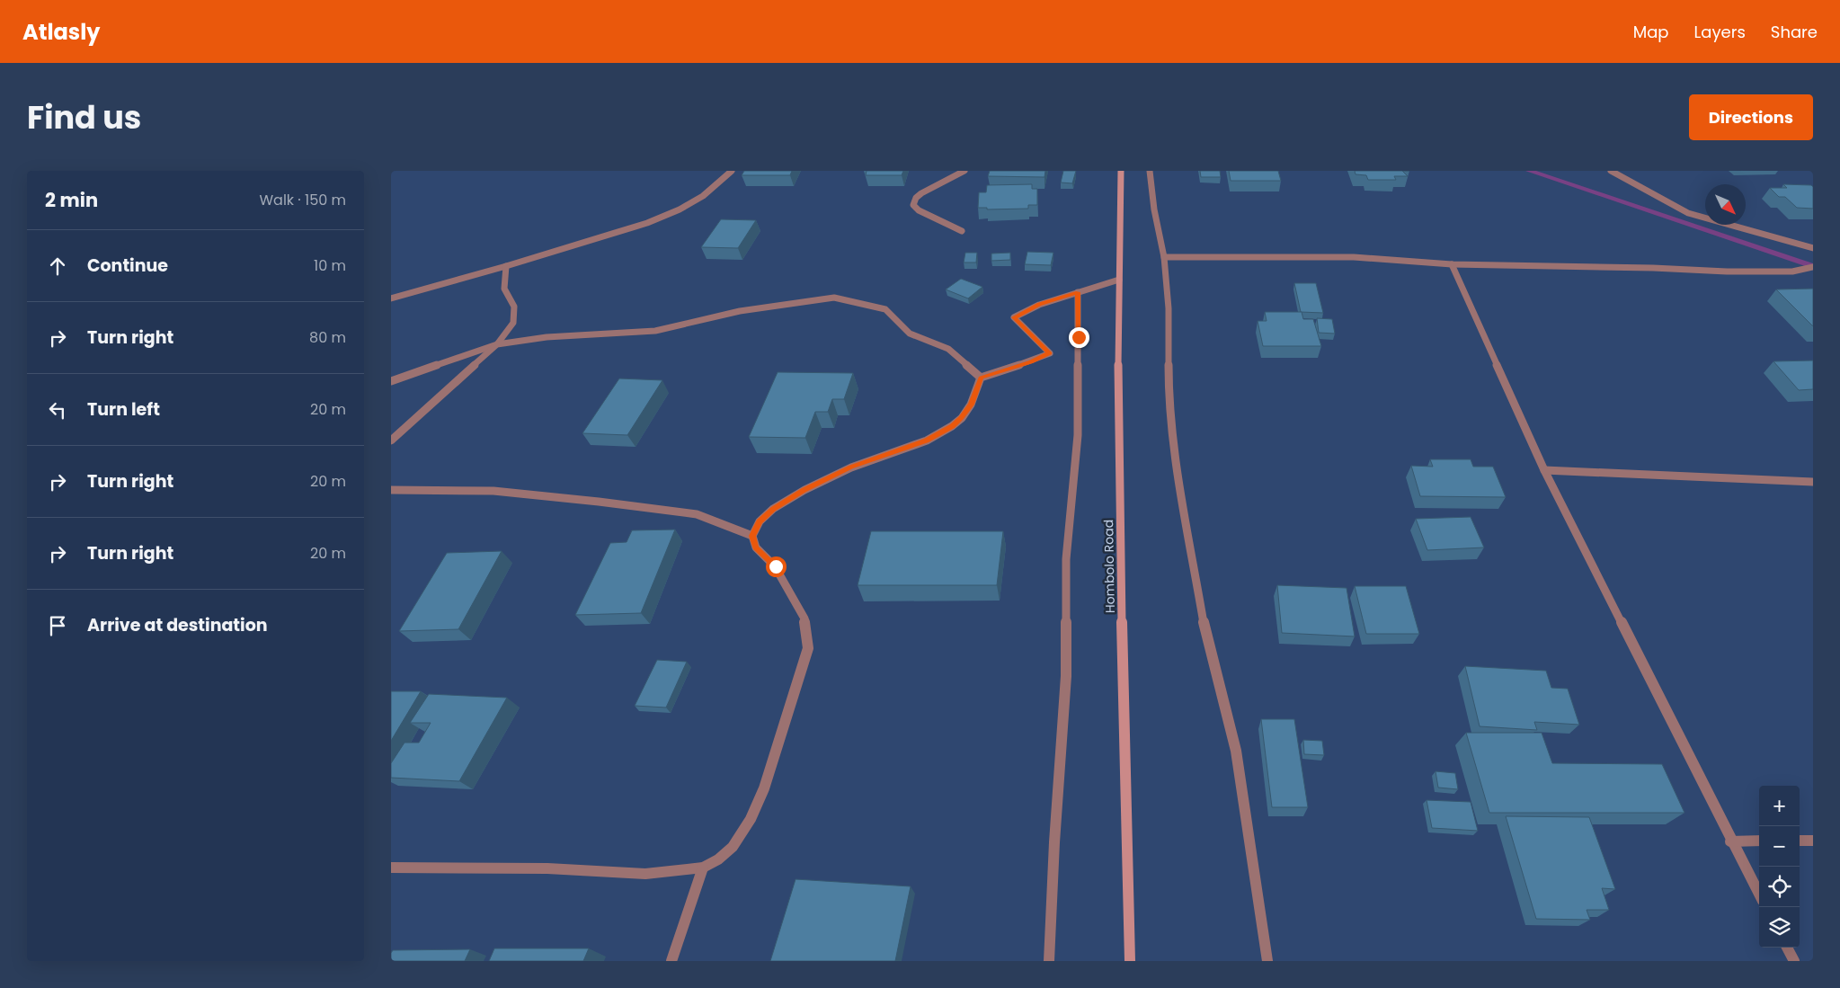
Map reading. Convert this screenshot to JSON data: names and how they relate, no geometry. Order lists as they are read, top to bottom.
{
  "streets": {
    "street": ["Hombolo Road"]
  },
  "north": "bottom right",
  "page": {
    "header": "Atlasly",
    "nav": ["Map", "Layers", "Share"],
    "title": "Find us",
    "buttons": "Directions",
    "heading": ["2 min", "Walk · 150 m"],
    "list": [
      ["Continue", "10 m"],
      ["Turn right", "80 m"],
      ["Turn left", "20 m"],
      ["Turn right", "20 m"],
      ["Turn right", "20 m"],
      "Arrive at destination"
    ],
    "map_buttons": ["+", "−"]
  }
}
